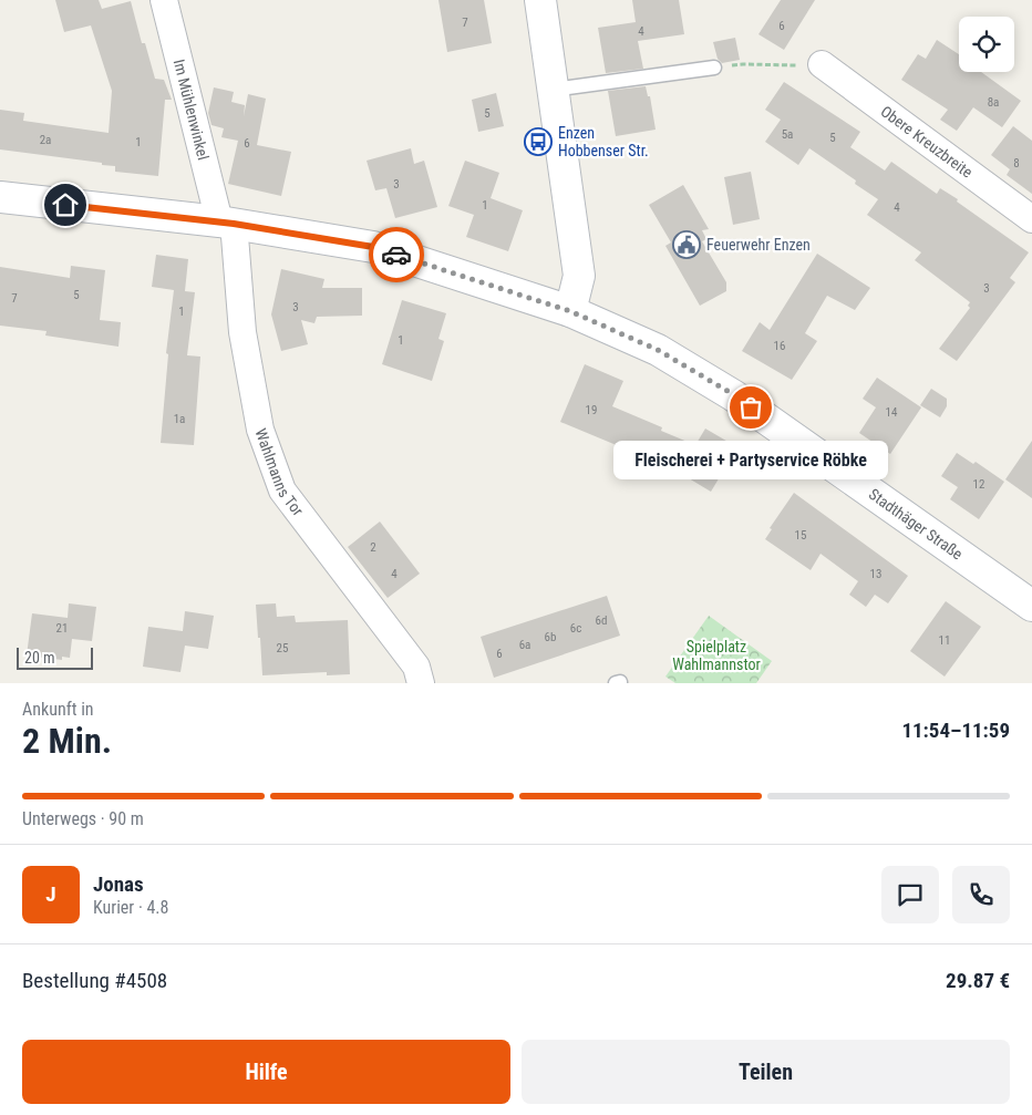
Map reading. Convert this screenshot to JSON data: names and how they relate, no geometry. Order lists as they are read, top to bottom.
{
  "streets": {
    "main road": ["Stadthäger Straße"],
    "street": ["Im Mühlenwinkel", "Obere Kreuzbreite", "Wahlmanns Tor"]
  },
  "crossings": [
    ["Im Mühlenwinkel", "Wahlmanns Tor"],
    ["Im Mühlenwinkel", "Stadthäger Straße"],
    ["Wahlmanns Tor", "Stadthäger Straße"]
  ],
  "parks": ["Spielplatz Wahlmannstor"],
  "places": {
    "bus stop": ["Enzen Hobbenser Str."],
    "public building": ["Feuerwehr Enzen"],
    "other": ["Fleischerei + Partyservice Röbke"]
  },
  "house_numbers": [
    "7",
    "6",
    "4",
    "8a",
    "5",
    "5a",
    "5",
    "2a",
    "1",
    "6",
    "8",
    "3",
    "1",
    "4",
    "3",
    "5",
    "7",
    "3",
    "1",
    "1",
    "16",
    "19",
    "14",
    "1a",
    "12",
    "15",
    "2",
    "4",
    "13",
    "6d",
    "21",
    "6c",
    "6b",
    "11",
    "6a",
    "25",
    "6"
  ],
  "scale_bar": "20 m",
  "page": {
    "bubble": "Fleischerei + Partyservice Röbke",
    "scale": "20 m",
    "heading": ["2 Min.", "Ankunft in", "11:54–11:59"],
    "panel": [
      "Jonas",
      "Kurier · 4.8",
      "Bestellung #4508",
      "29.87 €"
    ],
    "bar": "Unterwegs · 90 m",
    "round": "J",
    "buttons": ["Hilfe", "Teilen"]
  }
}
